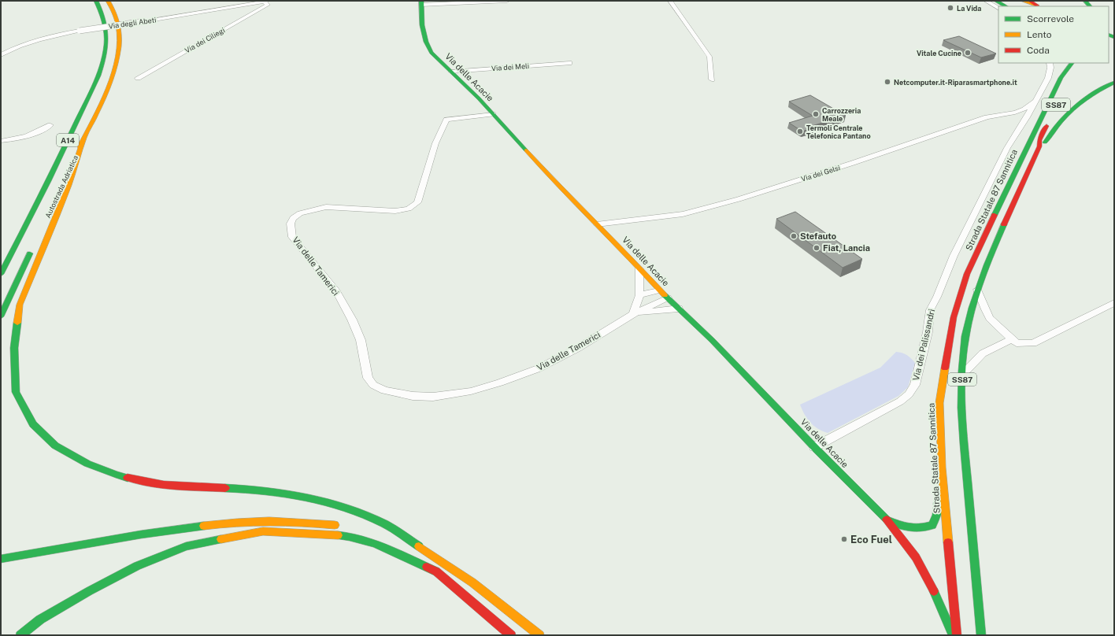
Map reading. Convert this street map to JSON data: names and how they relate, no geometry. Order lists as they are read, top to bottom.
{
  "streets": {
    "main road": [
      "Via delle Acacie",
      "SS87",
      "A14",
      "Autostrada Adriatica",
      "Strada Statale 87 Sannitica"
    ],
    "street": [
      "Via degli Abeti",
      "Via dei Ciliegi",
      "Via dei Meli",
      "Via dei Gelsi",
      "Via delle Tamerici",
      "Via dei Palissandri"
    ]
  },
  "crossings": [
    ["Via degli Abeti", "Via dei Ciliegi"],
    ["Via dei Meli", "Via delle Acacie"],
    ["Via delle Acacie", "SS87"],
    ["Via delle Acacie", "Via dei Gelsi"],
    ["Via delle Acacie", "Via delle Tamerici"],
    ["Via delle Acacie", "Via dei Palissandri"],
    ["SS87", "Strada Statale 87 Sannitica"],
    ["Via dei Gelsi", "Via dei Palissandri"]
  ],
  "places": [
    "La Vida",
    "Vitale Cucine",
    "Netcomputer.it-Riparasmartphone.it",
    "Carrozzeria Meale",
    "Termoli Centrale Telefonica Pantano",
    "Stefauto",
    "Fiat, Lancia",
    "Eco Fuel"
  ],
  "legend": ["Scorrevole", "Lento", "Coda"]
}
